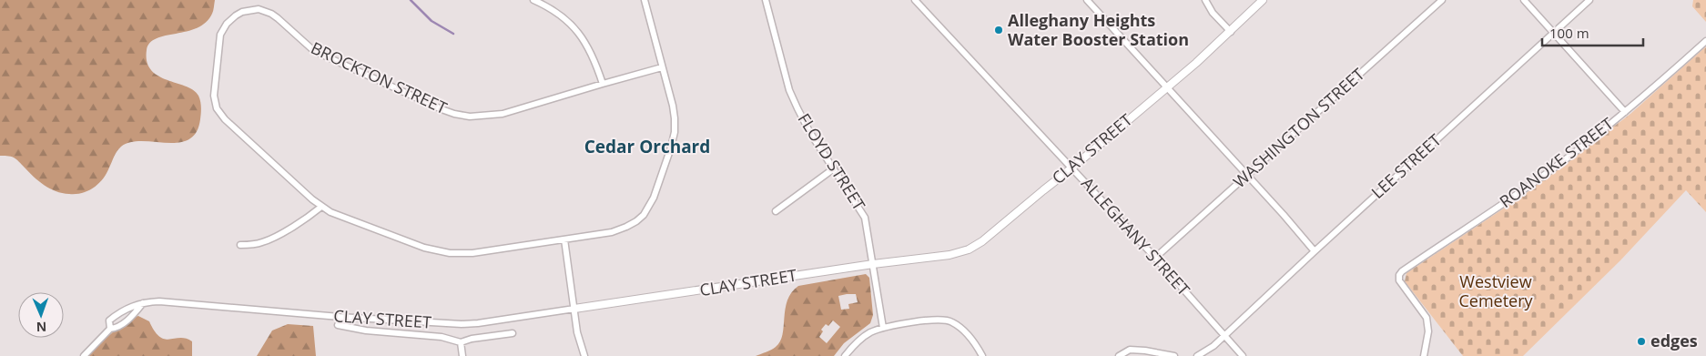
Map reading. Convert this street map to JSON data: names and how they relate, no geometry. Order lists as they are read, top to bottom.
{
  "streets": {
    "street": [
      "BROCKTON STREET",
      "WASHINGTON STREET",
      "CLAY STREET",
      "FLOYD STREET",
      "ROANOKE STREET",
      "LEE STREET",
      "ALLEGHANY STREET"
    ]
  },
  "crossings": [
    ["WASHINGTON STREET", "ALLEGHANY STREET"],
    ["CLAY STREET", "FLOYD STREET"],
    ["CLAY STREET", "ALLEGHANY STREET"],
    ["LEE STREET", "ALLEGHANY STREET"]
  ],
  "districts": ["Cedar Orchard"],
  "parks": ["Westview Cemetery"],
  "places": ["Alleghany Heights Water Booster Station", "edges"],
  "scale_bar": "100 m",
  "north": "bottom"
}
